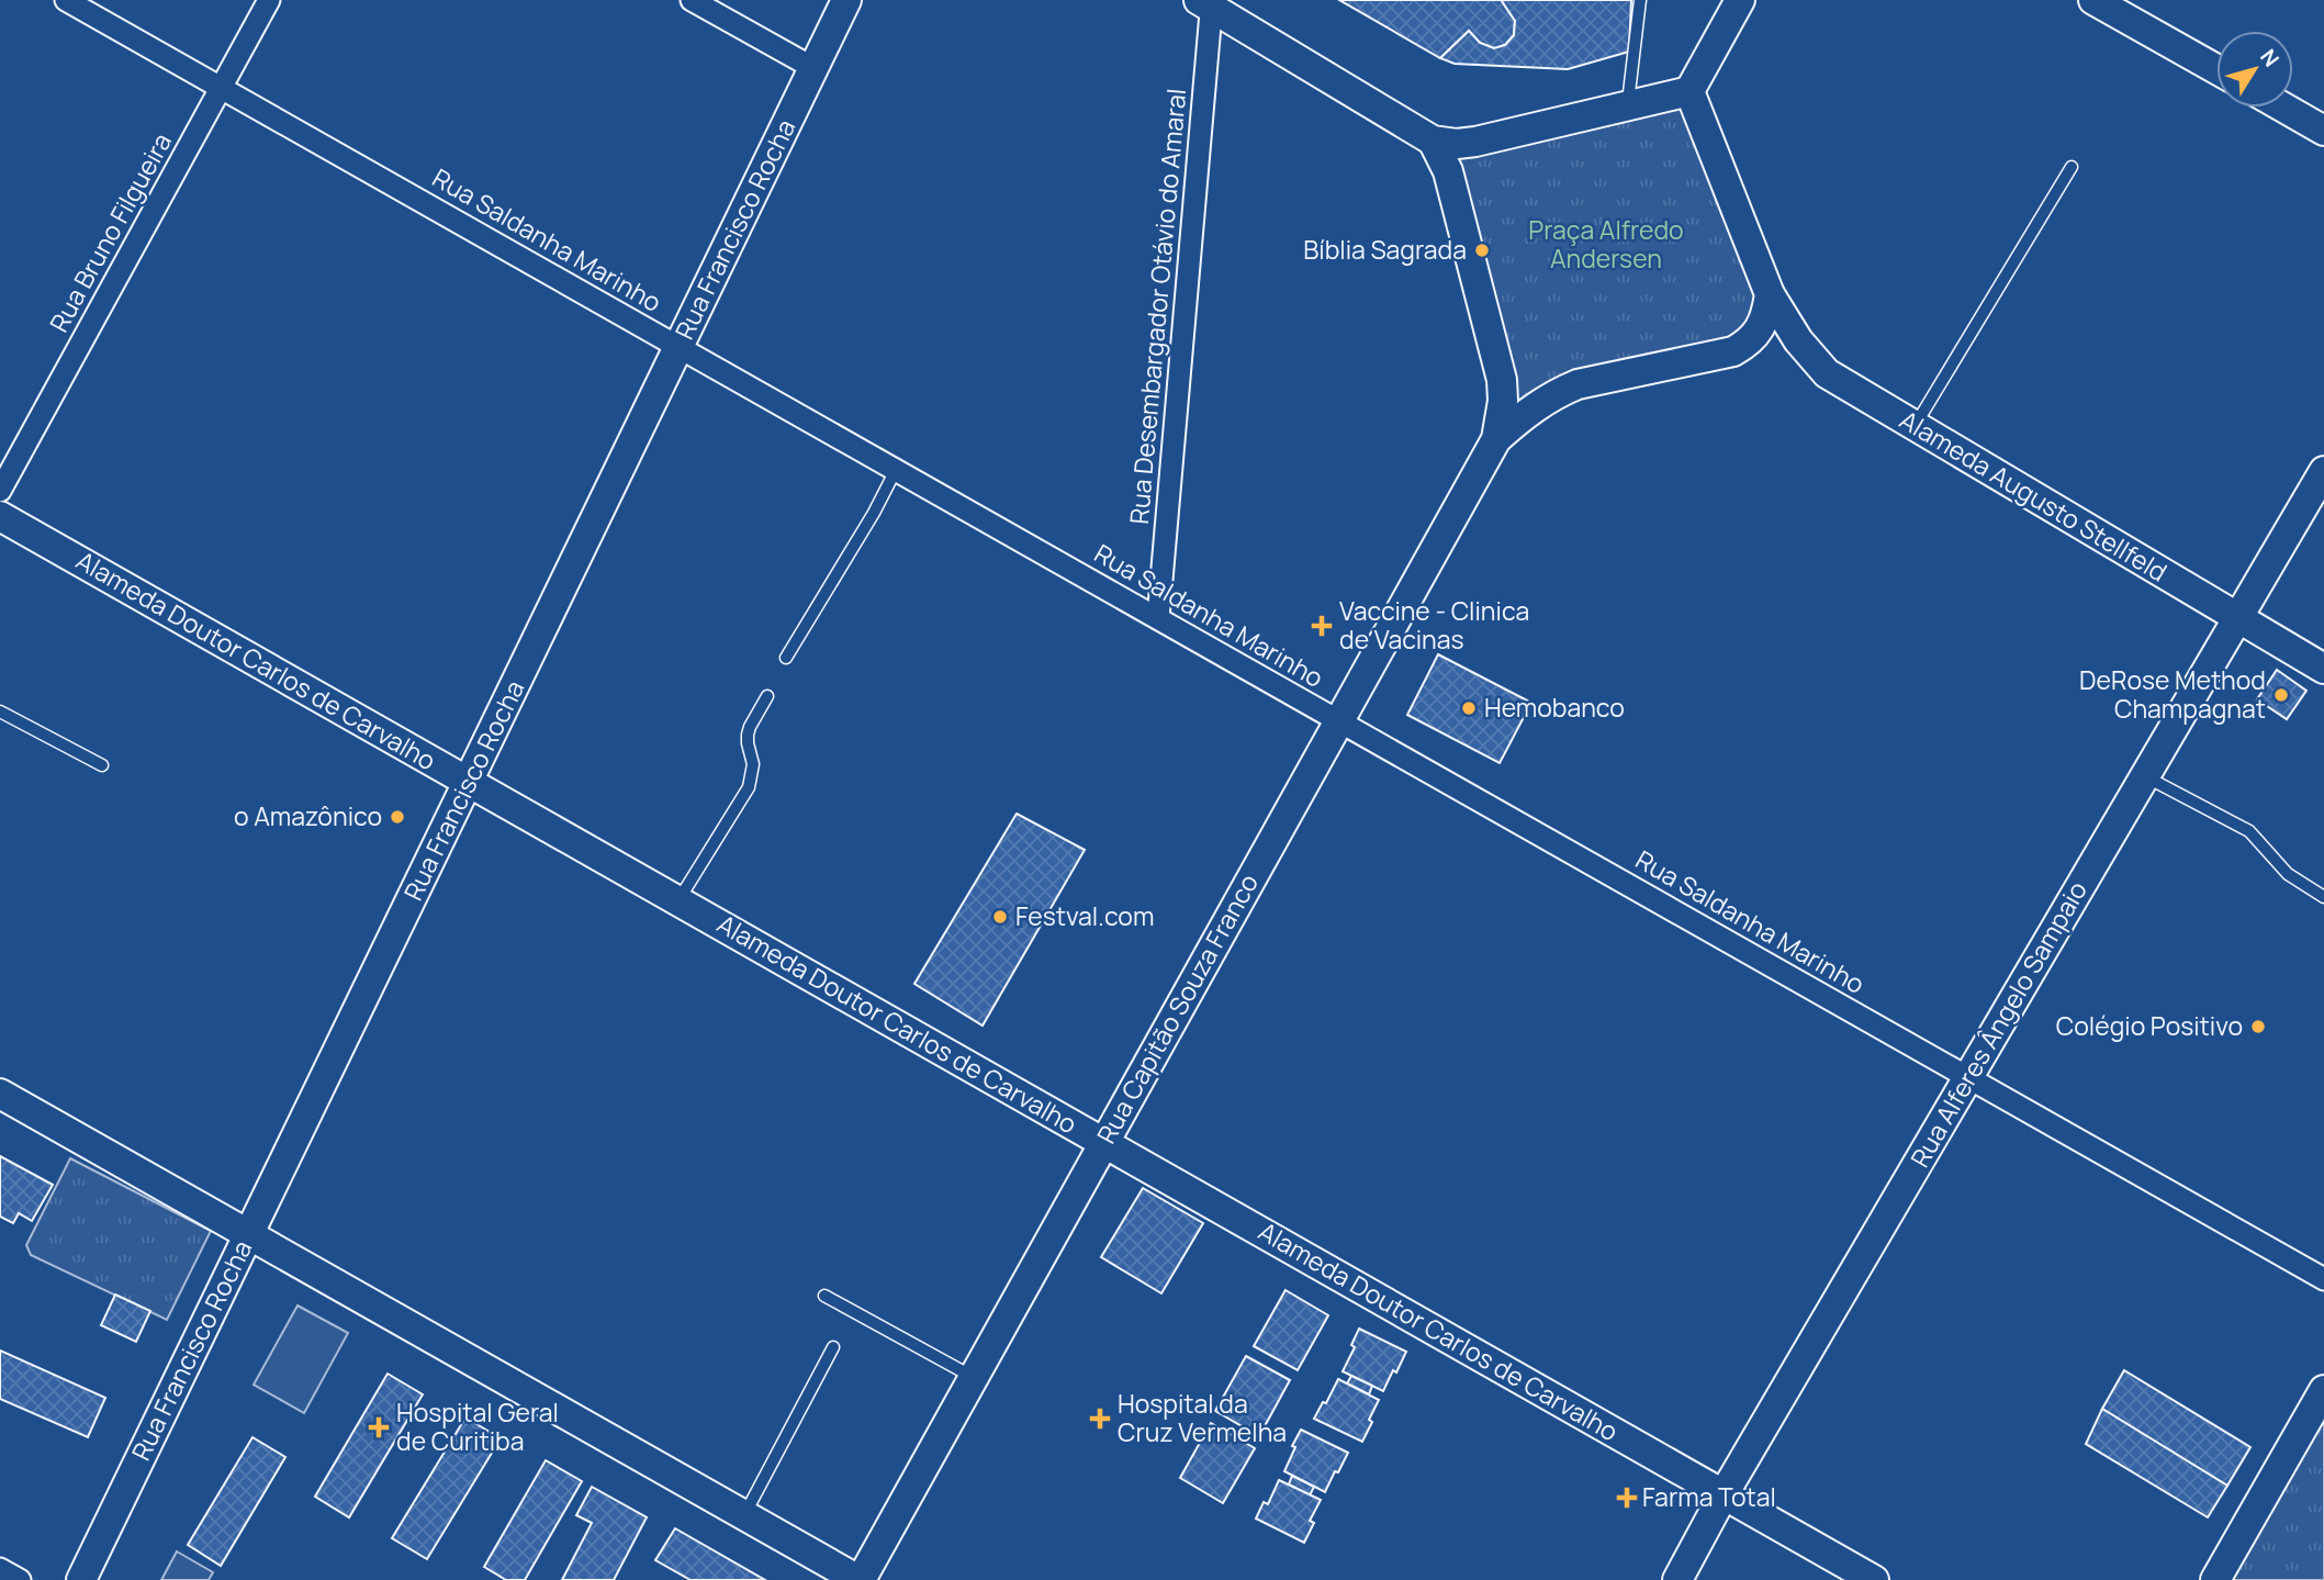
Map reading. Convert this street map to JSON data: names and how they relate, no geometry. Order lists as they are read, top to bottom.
{
  "streets": {
    "street": [
      "Rua Francisco Rocha",
      "Rua Bruno Filgueira",
      "Rua Saldanha Marinho",
      "Rua Desembargador Otávio do Amaral",
      "Alameda Augusto Stellfeld",
      "Alameda Doutor Carlos de Carvalho",
      "Rua Capitão Souza Franco",
      "Rua Alferes Ângelo Sampaio"
    ]
  },
  "crossings": [
    ["Rua Francisco Rocha", "Rua Saldanha Marinho"],
    ["Rua Francisco Rocha", "Alameda Doutor Carlos de Carvalho"],
    ["Rua Bruno Filgueira", "Rua Saldanha Marinho"],
    ["Rua Saldanha Marinho", "Rua Desembargador Otávio do Amaral"],
    ["Rua Saldanha Marinho", "Rua Capitão Souza Franco"],
    ["Rua Saldanha Marinho", "Rua Alferes Ângelo Sampaio"],
    ["Alameda Augusto Stellfeld", "Rua Alferes Ângelo Sampaio"],
    ["Alameda Doutor Carlos de Carvalho", "Rua Capitão Souza Franco"],
    ["Alameda Doutor Carlos de Carvalho", "Rua Alferes Ângelo Sampaio"]
  ],
  "parks": ["Praça Alfredo Andersen"],
  "places": {
    "other": [
      "Bíblia Sagrada",
      "DeRose Method Champagnat",
      "Hemobanco",
      "o Amazônico",
      "Festval.com",
      "Colégio Positivo"
    ],
    "health": [
      "Vaccine - Clinica de Vacinas",
      "Hospital da Cruz Vermelha",
      "Hospital Geral de Curitiba",
      "Farma Total"
    ]
  },
  "north": "top right"
}
